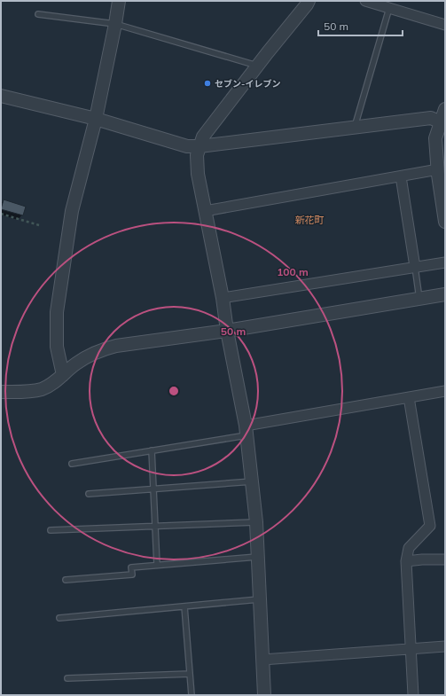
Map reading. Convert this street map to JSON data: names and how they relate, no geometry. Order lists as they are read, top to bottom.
{
  "districts": ["新花町"],
  "places": ["セブン-イレブン"],
  "scale_bar": "50 m",
  "rings": ["100 m", "50 m"]
}
